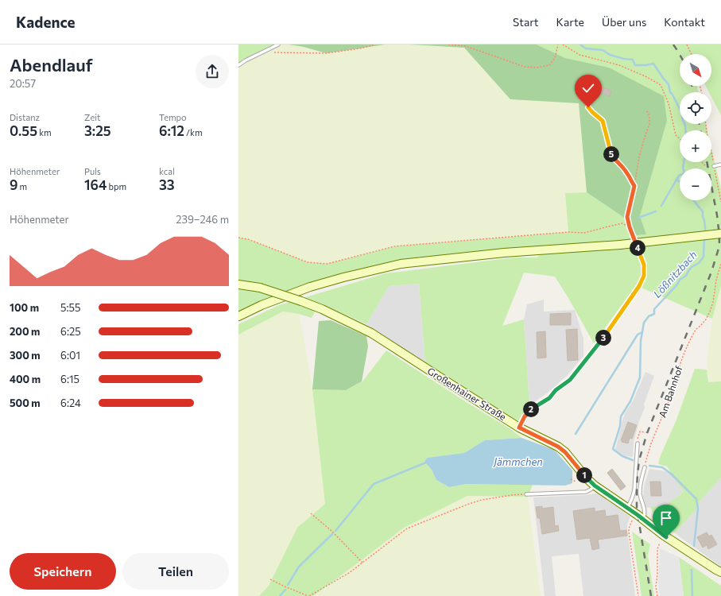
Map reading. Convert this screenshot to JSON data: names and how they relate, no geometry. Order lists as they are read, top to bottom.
{
  "streets": {
    "street": ["Großenhainer Straße"],
    "path": ["Am Bahnhof"]
  },
  "water": ["Lößnitzbach", "Jämmchen"],
  "north": "bottom right",
  "page": {
    "header": "Kadence",
    "nav": [
      "Start",
      "Karte",
      "Über uns",
      "Kontakt"
    ],
    "heading": ["Abendlauf", "20:57"],
    "map_buttons": ["+", "−"],
    "stats": [
      ["Distanz", "0.55 km"],
      ["Zeit", "3:25"],
      ["Tempo", "6:12 /km"],
      ["Höhenmeter", "9 m"],
      ["Puls", "164 bpm"],
      ["kcal", "33"]
    ],
    "pins": [
      "5",
      "4",
      "3",
      "2",
      "1"
    ],
    "chart": ["Höhenmeter", "239–246 m"],
    "list": [
      {
        "name": "100 m",
        "note": "5:55"
      },
      {
        "name": "200 m",
        "note": "6:25"
      },
      {
        "name": "300 m",
        "note": "6:01"
      },
      {
        "name": "400 m",
        "note": "6:15"
      },
      {
        "name": "500 m",
        "note": "6:24"
      }
    ],
    "buttons": ["Speichern", "Teilen"]
  }
}
